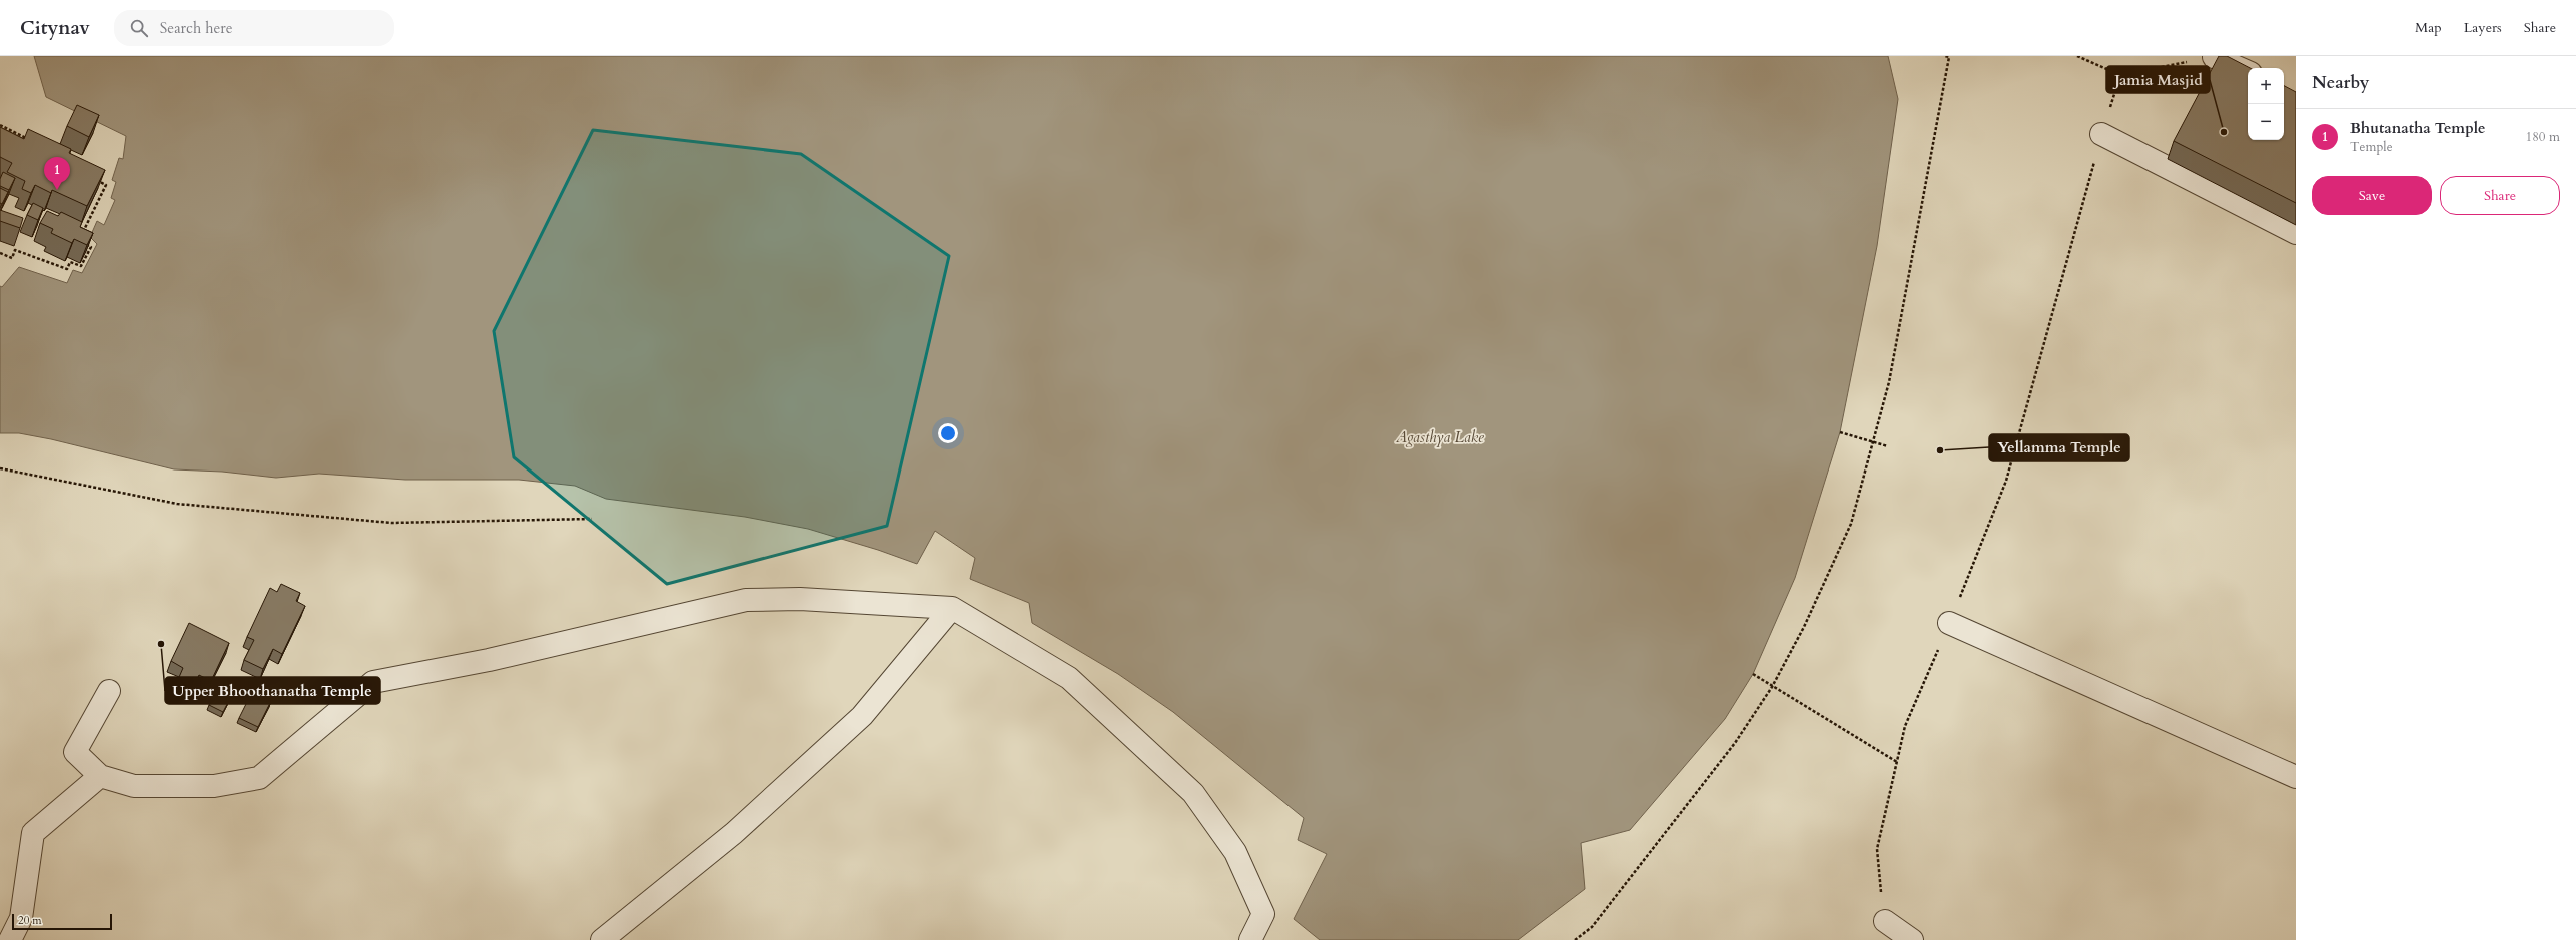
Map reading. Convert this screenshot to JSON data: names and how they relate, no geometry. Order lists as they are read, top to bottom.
{
  "water": ["Agasthya Lake"],
  "places": ["Jamia Masjid", "Yellamma Temple", "Upper Bhoothanatha Temple"],
  "scale_bar": "20 m",
  "page": {
    "header": "Citynav",
    "search": "Search here",
    "nav": ["Map", "Layers", "Share"],
    "heading": "Nearby",
    "map_buttons": ["+", "−"],
    "list": [
      {
        "mark": "1",
        "name": "Bhutanatha Temple",
        "note": "Temple",
        "value": "180 m"
      }
    ],
    "pins": "1",
    "buttons": ["Save", "Share"],
    "scale": "20 m"
  }
}
